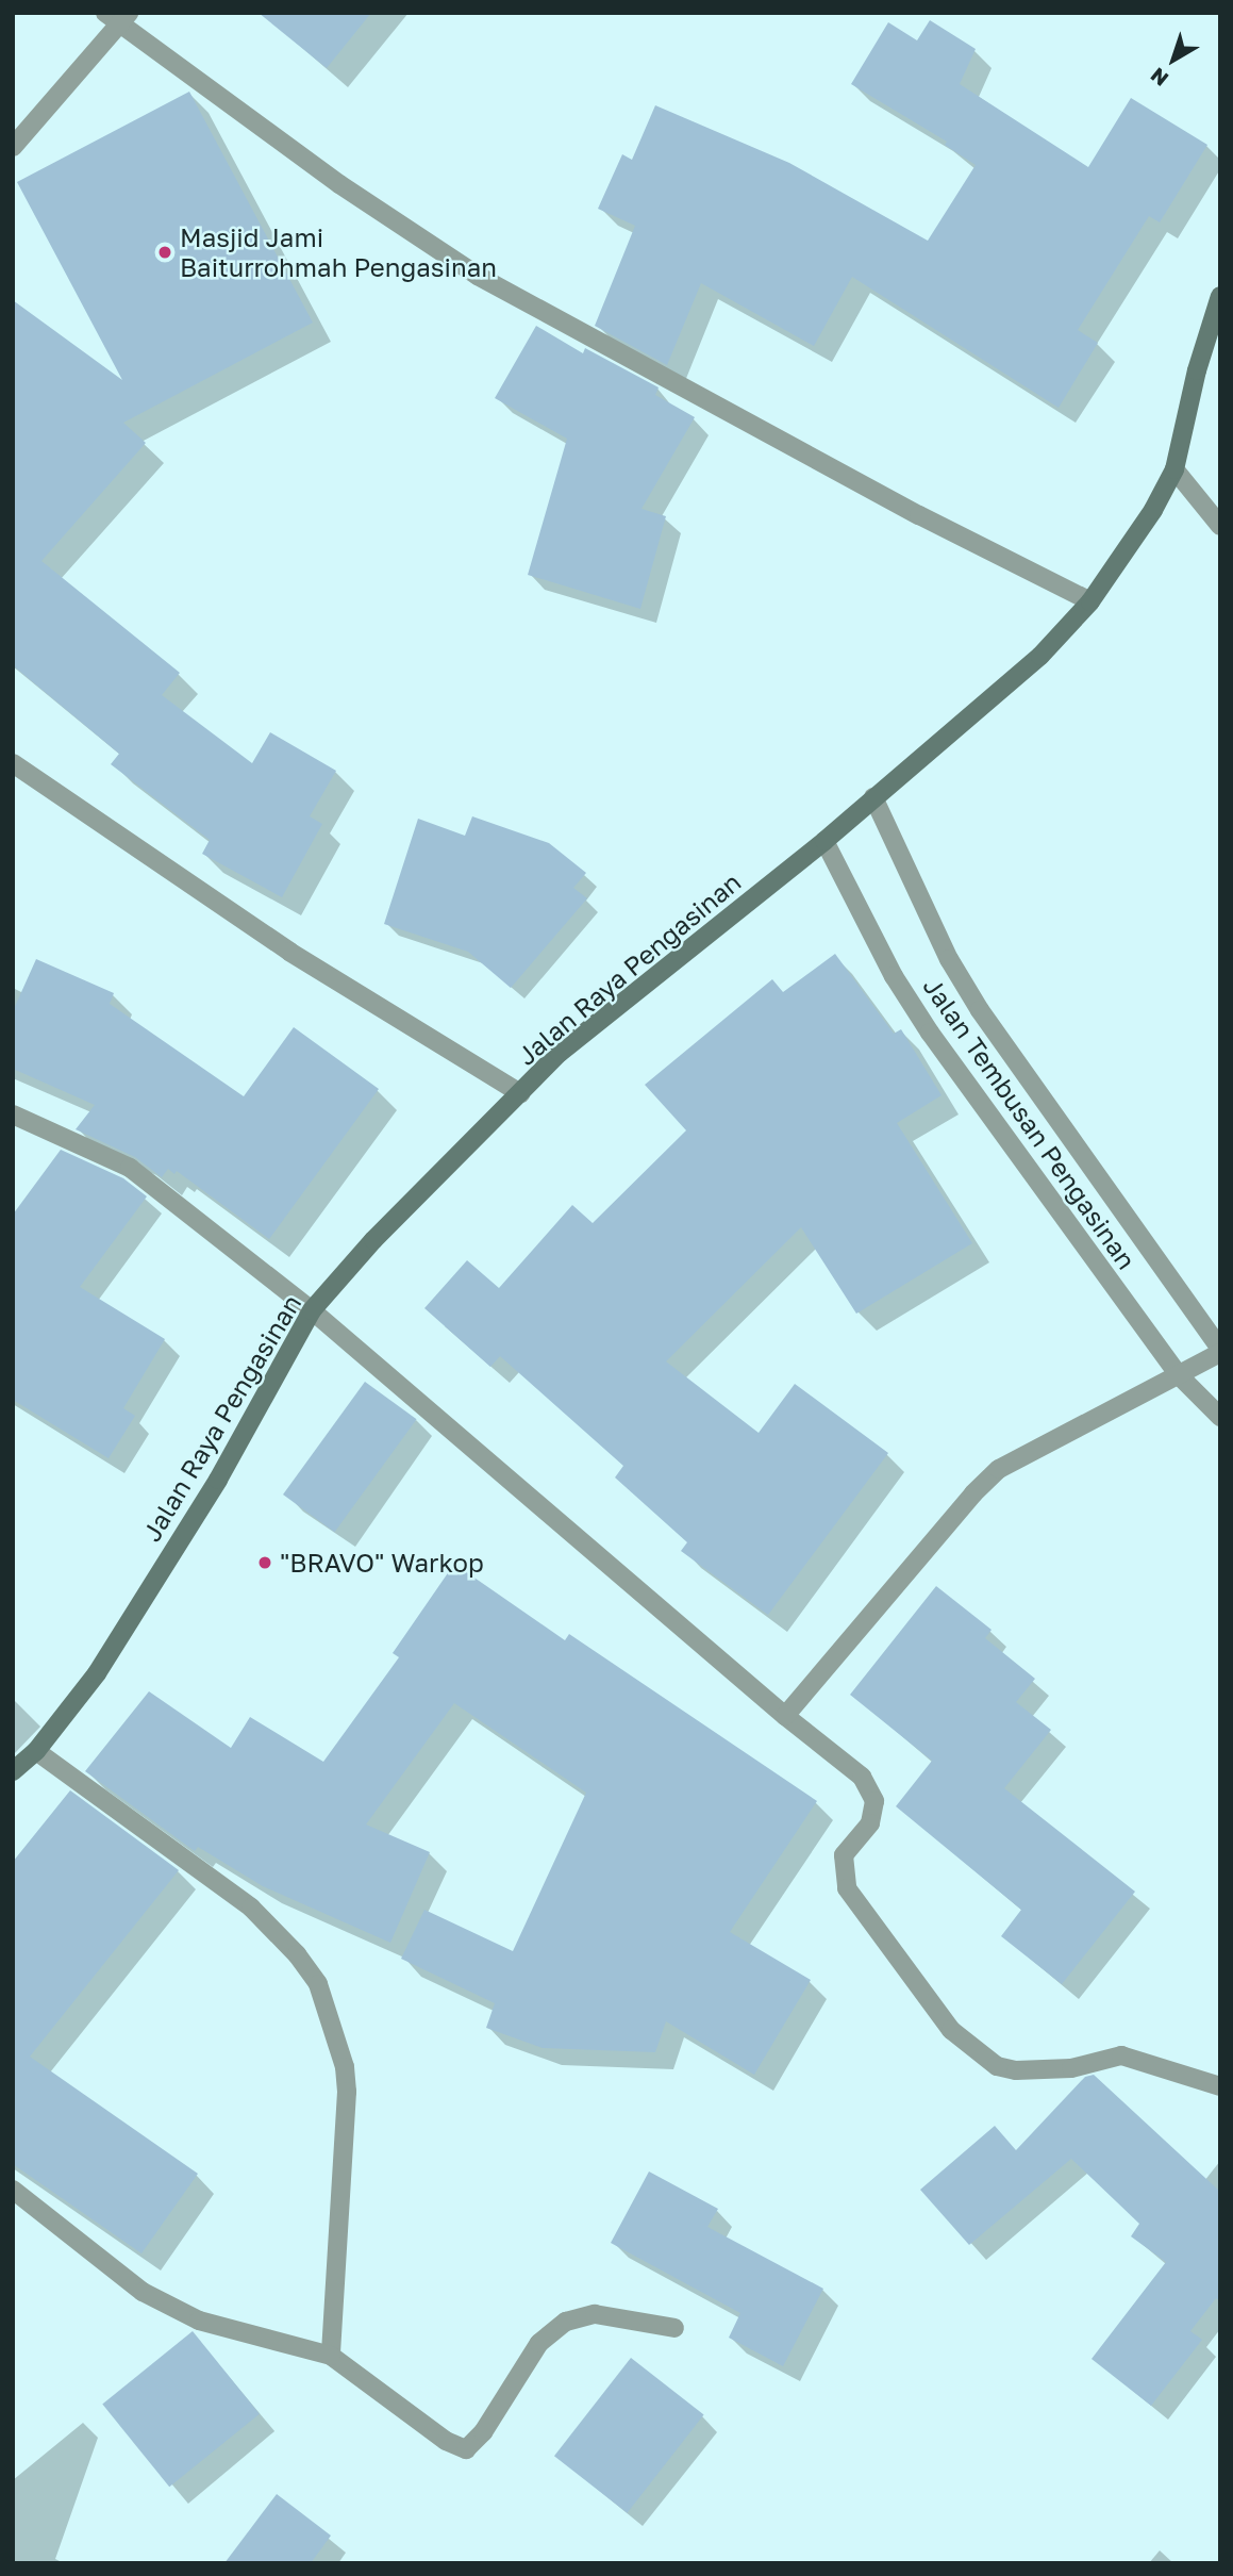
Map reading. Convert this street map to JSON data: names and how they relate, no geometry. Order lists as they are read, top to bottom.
{
  "streets": {
    "main road": ["Jalan Raya Pengasinan"],
    "street": ["Jalan Tembusan Pengasinan"]
  },
  "crossings": [
    ["Jalan Raya Pengasinan", "Jalan Tembusan Pengasinan"]
  ],
  "places": ["Masjid Jami Baiturrohmah Pengasinan", "\"BRAVO\" Warkop"],
  "north": "bottom left"
}
